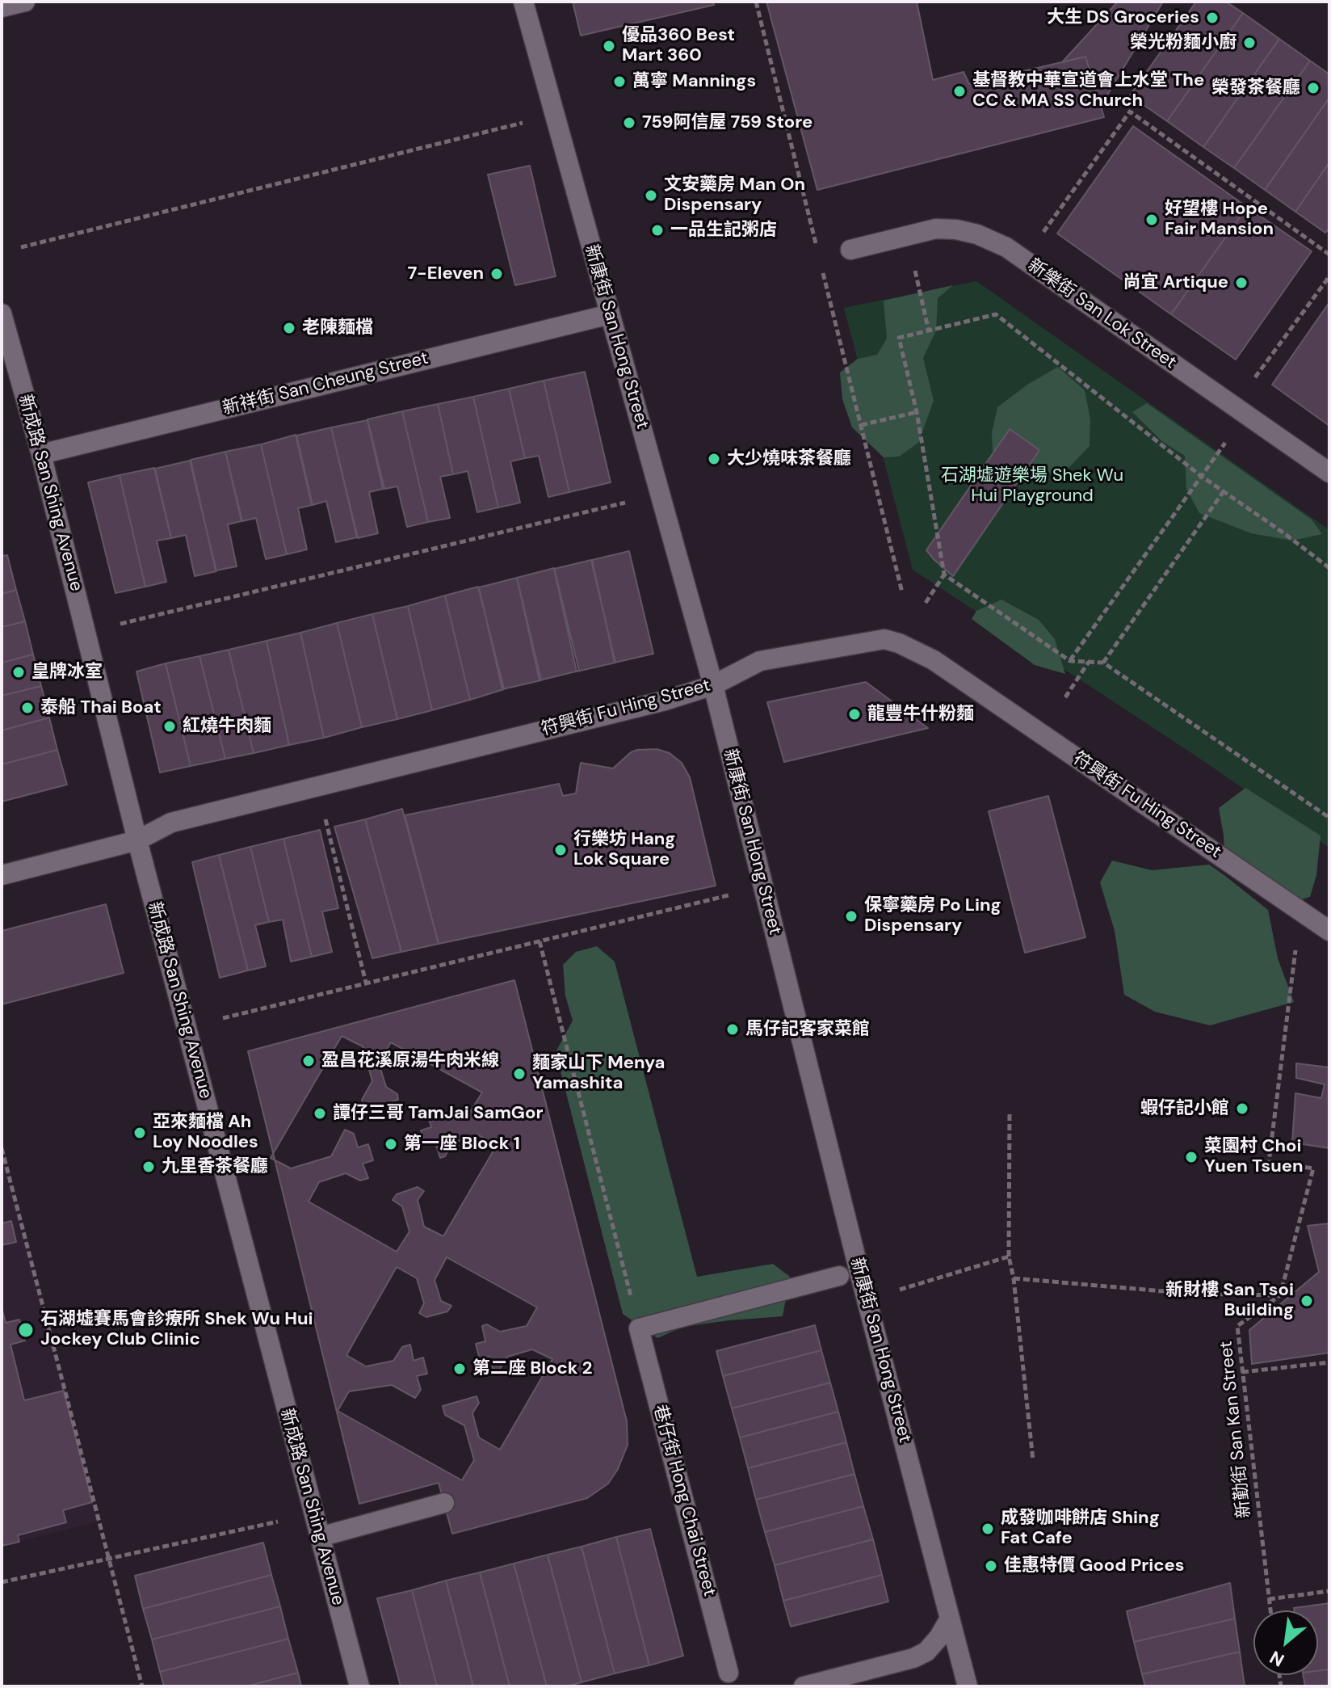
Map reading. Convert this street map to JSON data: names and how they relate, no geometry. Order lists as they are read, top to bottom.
{
  "streets": {
    "street": [
      "新樂街 San Lok Street",
      "新康街 San Hong Street",
      "新祥街 San Cheung Street",
      "新成路 San Shing Avenue",
      "符興街 Fu Hing Street",
      "巷仔街 Hong Chai Street"
    ],
    "path": ["新勤街 San Kan Street"]
  },
  "crossings": [
    ["新康街 San Hong Street", "新祥街 San Cheung Street"],
    ["新康街 San Hong Street", "符興街 Fu Hing Street"],
    ["新祥街 San Cheung Street", "新成路 San Shing Avenue"],
    ["新成路 San Shing Avenue", "符興街 Fu Hing Street"]
  ],
  "parks": ["石湖墟遊樂場 Shek Wu Hui Playground"],
  "places": [
    "大生 DS Groceries",
    "榮光粉麵小廚",
    "優品360 Best Mart 360",
    "萬寧 Mannings",
    "榮發茶餐廳",
    "基督教中華宣道會上水堂 The CC & MA SS Church",
    "759阿信屋 759 Store",
    "文安藥房 Man On Dispensary",
    "好望樓 Hope Fair Mansion",
    "一品生記粥店",
    "7-Eleven",
    "尚宜 Artique",
    "老陳麵檔",
    "大少燒味茶餐廳",
    "皇牌冰室",
    "泰船 Thai Boat",
    "龍豐牛什粉麵",
    "紅燒牛肉麵",
    "行樂坊 Hang Lok Square",
    "保寧藥房 Po Ling Dispensary",
    "馬仔記客家菜館",
    "盈昌花溪原湯牛肉米線",
    "麵家山下 Menya Yamashita",
    "蝦仔記小館",
    "譚仔三哥 TamJai SamGor",
    "亞來麵檔 Ah Loy Noodles",
    "第一座 Block 1",
    "菜園村 Choi Yuen Tsuen",
    "九里香茶餐廳",
    "新財樓 San Tsoi Building",
    "石湖墟賽馬會診療所 Shek Wu Hui Jockey Club Clinic",
    "第二座 Block 2",
    "成發咖啡餅店 Shing Fat Cafe",
    "佳惠特價 Good Prices"
  ],
  "north": "bottom left"
}
